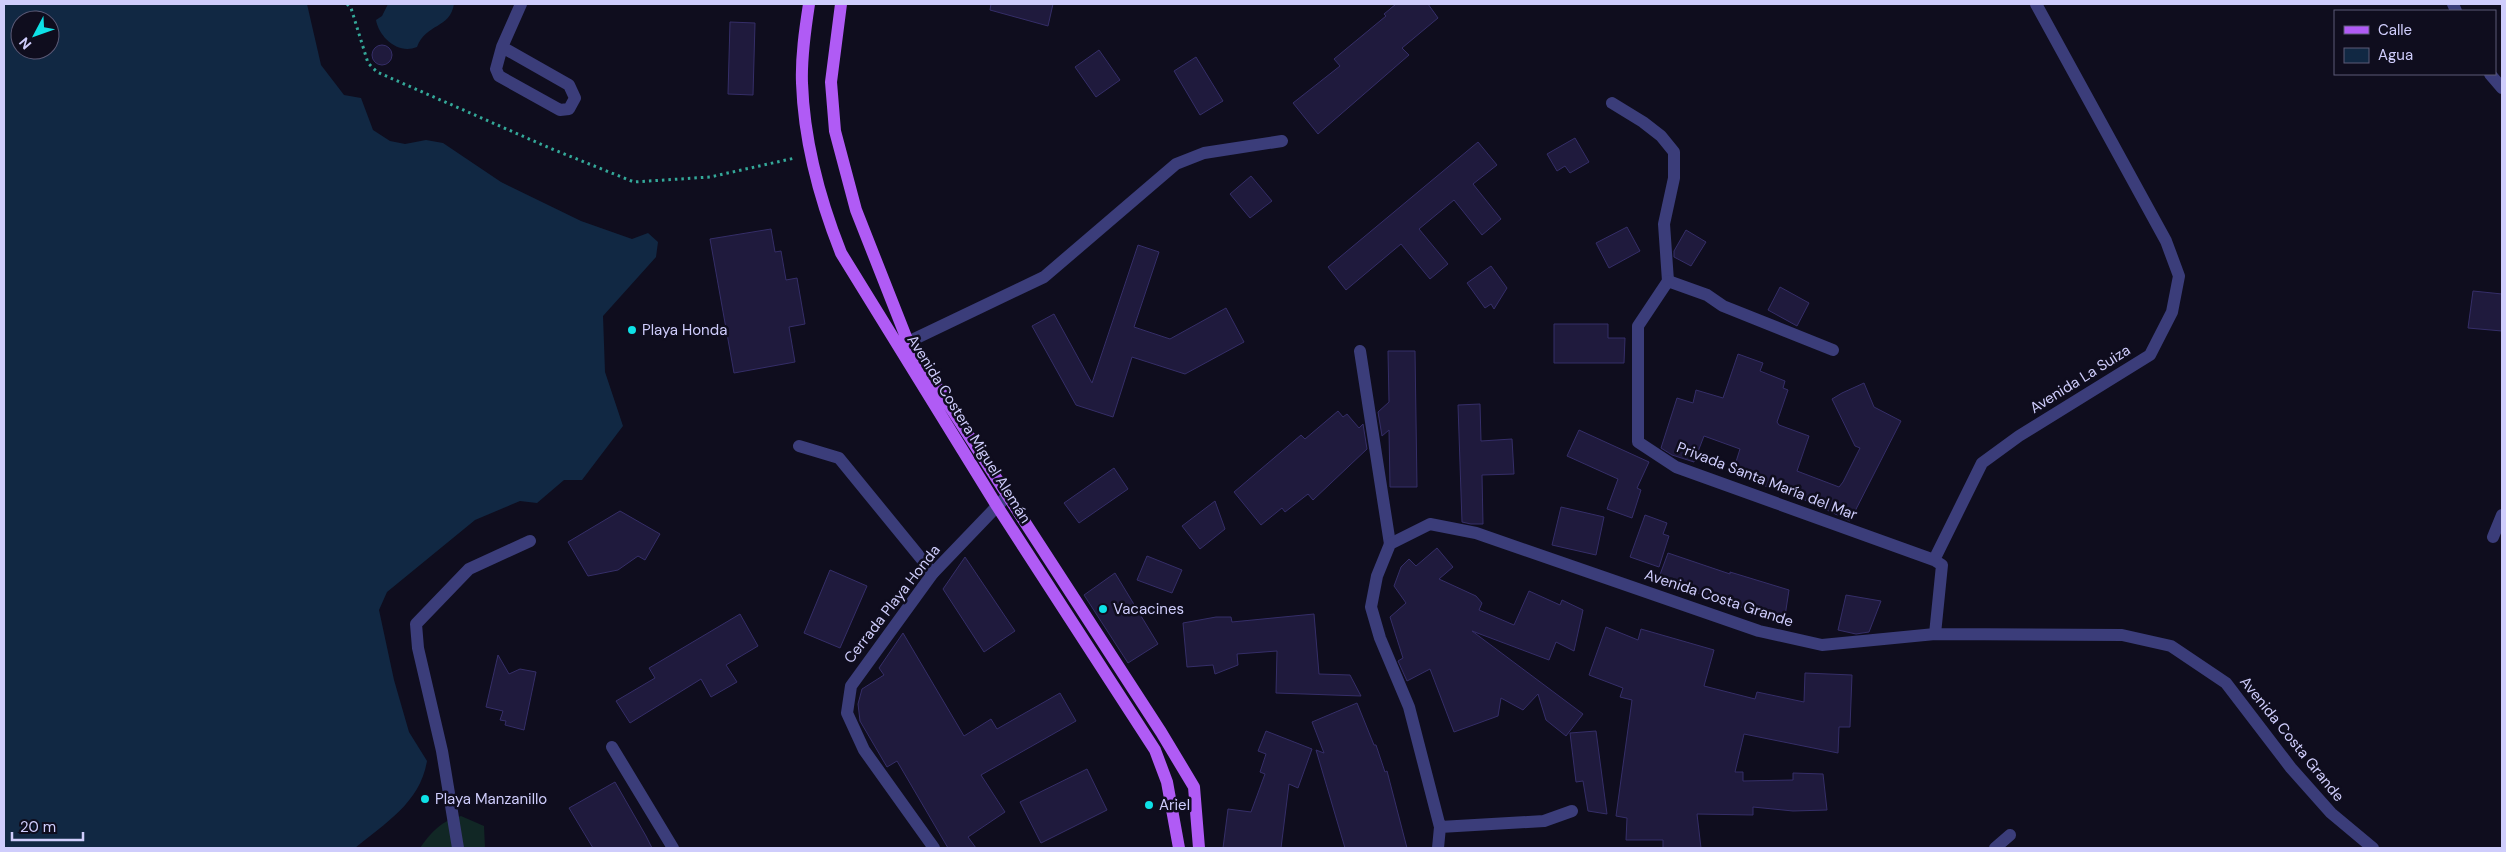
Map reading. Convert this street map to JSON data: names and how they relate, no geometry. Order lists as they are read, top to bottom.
{
  "streets": {
    "main road": ["Avenida Costera Miguel Alemán"],
    "street": [
      "Avenida La Suiza",
      "Privada Santa María del Mar",
      "Avenida Costa Grande",
      "Cerrada Playa Honda"
    ]
  },
  "crossings": [
    ["Avenida La Suiza", "Privada Santa María del Mar"],
    ["Avenida Costera Miguel Alemán", "Cerrada Playa Honda"]
  ],
  "places": [
    "Playa Honda",
    "Vacacines",
    "Playa Manzanillo",
    "Ariel"
  ],
  "legend": ["Calle", "Agua"],
  "scale_bar": "20 m",
  "north": "bottom left"
}
